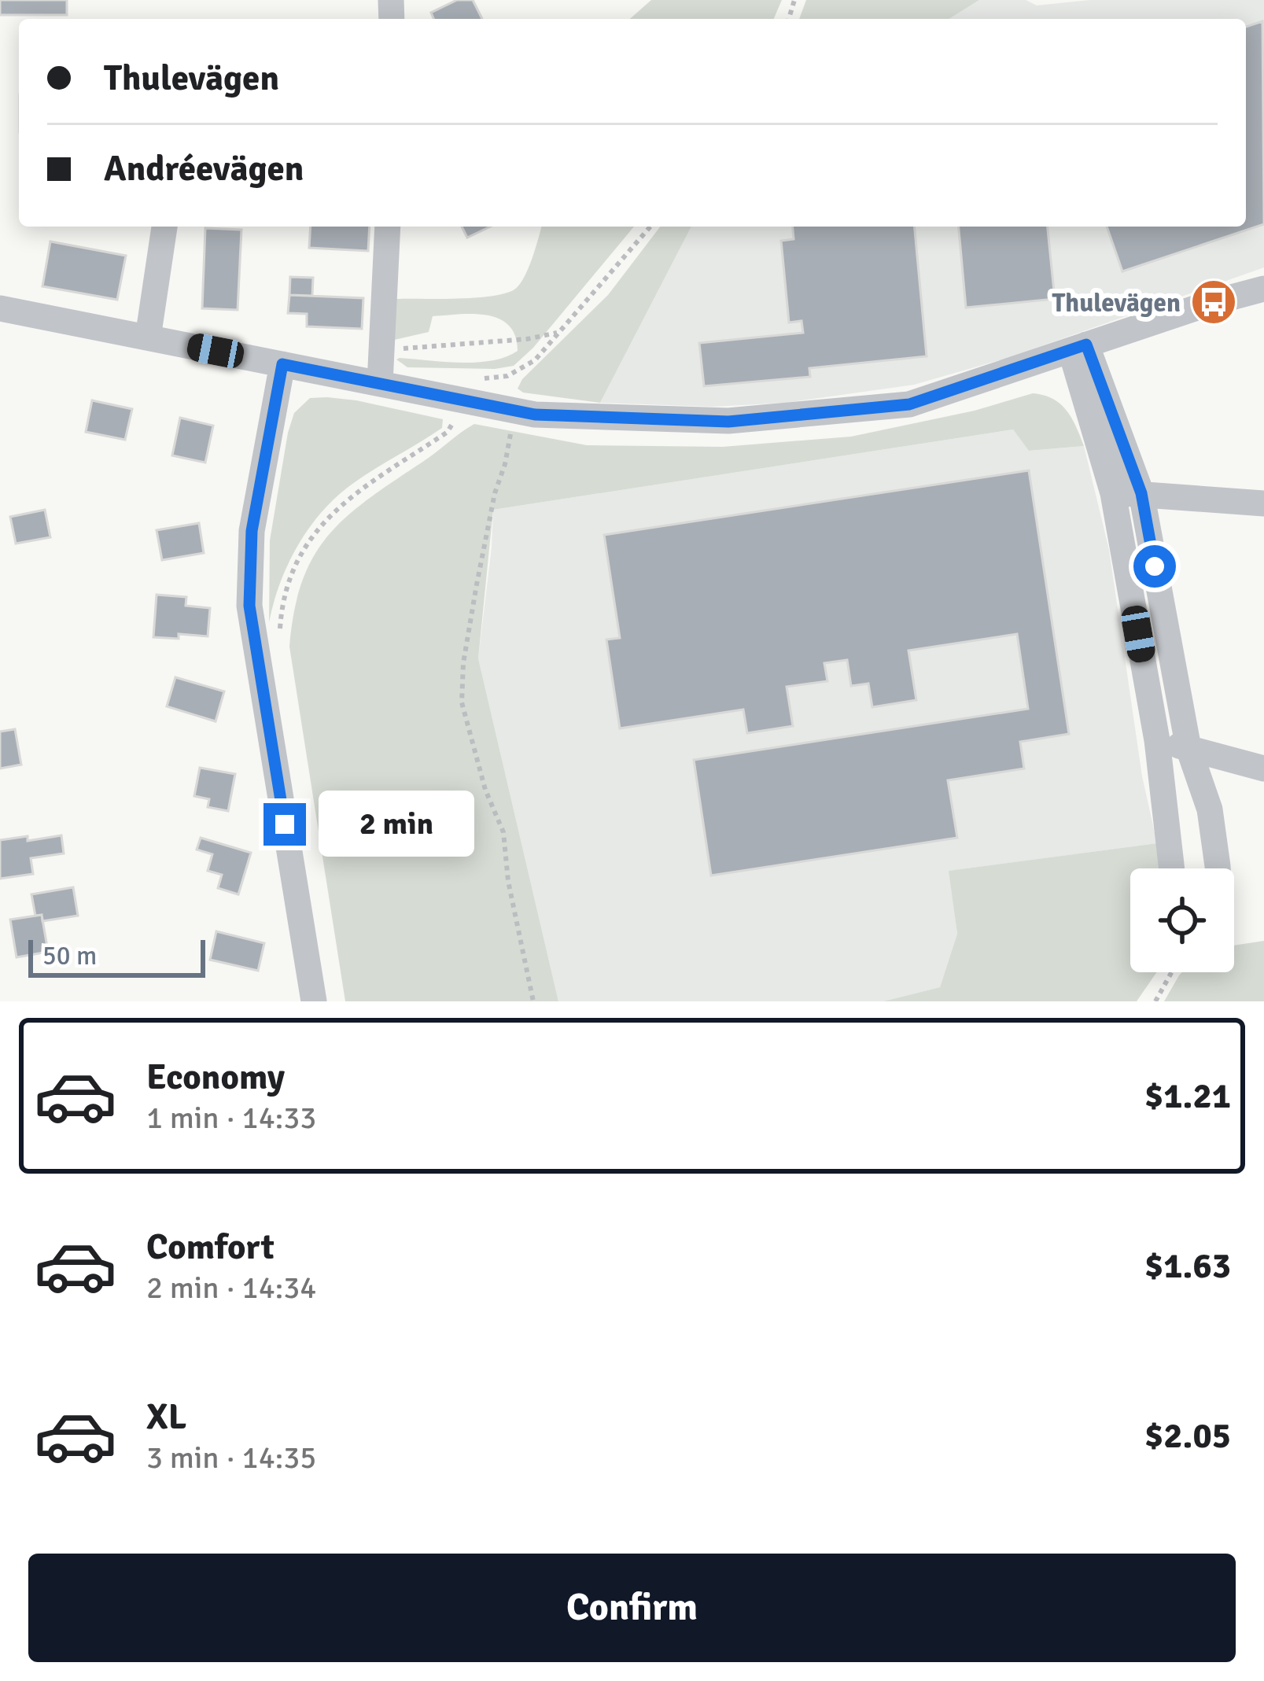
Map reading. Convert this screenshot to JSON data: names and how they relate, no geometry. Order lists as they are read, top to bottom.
{
  "places": {
    "bus stop": ["Thulevägen"]
  },
  "scale_bar": "50 m",
  "page": {
    "banner": ["Thulevägen", "Andréevägen"],
    "bubble": "2 min",
    "scale": "50 m",
    "list": [
      {
        "name": "Economy",
        "note": "1 min · 14:33",
        "value": "$1.21"
      },
      {
        "name": "Comfort",
        "note": "2 min · 14:34",
        "value": "$1.63"
      },
      {
        "name": "XL",
        "note": "3 min · 14:35",
        "value": "$2.05"
      }
    ],
    "buttons": "Confirm"
  }
}
